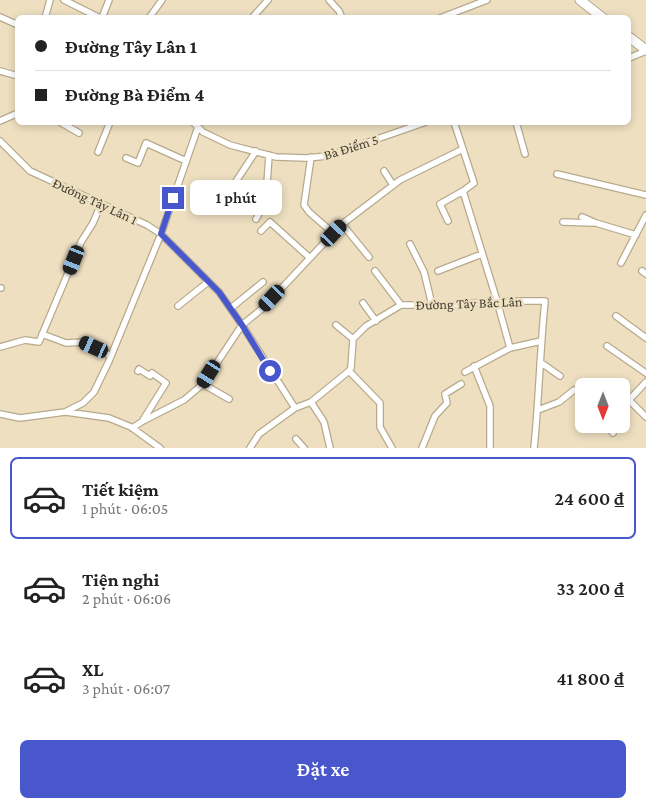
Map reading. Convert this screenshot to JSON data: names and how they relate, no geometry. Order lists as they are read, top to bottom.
{
  "streets": {
    "street": ["Bà Điểm 5", "Đường Tây Lân 1", "Đường Tây Bắc Lân"]
  },
  "north": "bottom",
  "page": {
    "banner": ["Đường Tây Lân 1", "Đường Bà Điểm 4"],
    "bubble": "1 phút",
    "list": [
      {
        "name": "Tiết kiệm",
        "note": "1 phút · 06:05",
        "value": "24 600 ₫"
      },
      {
        "name": "Tiện nghi",
        "note": "2 phút · 06:06",
        "value": "33 200 ₫"
      },
      {
        "name": "XL",
        "note": "3 phút · 06:07",
        "value": "41 800 ₫"
      }
    ],
    "buttons": "Đặt xe"
  }
}
